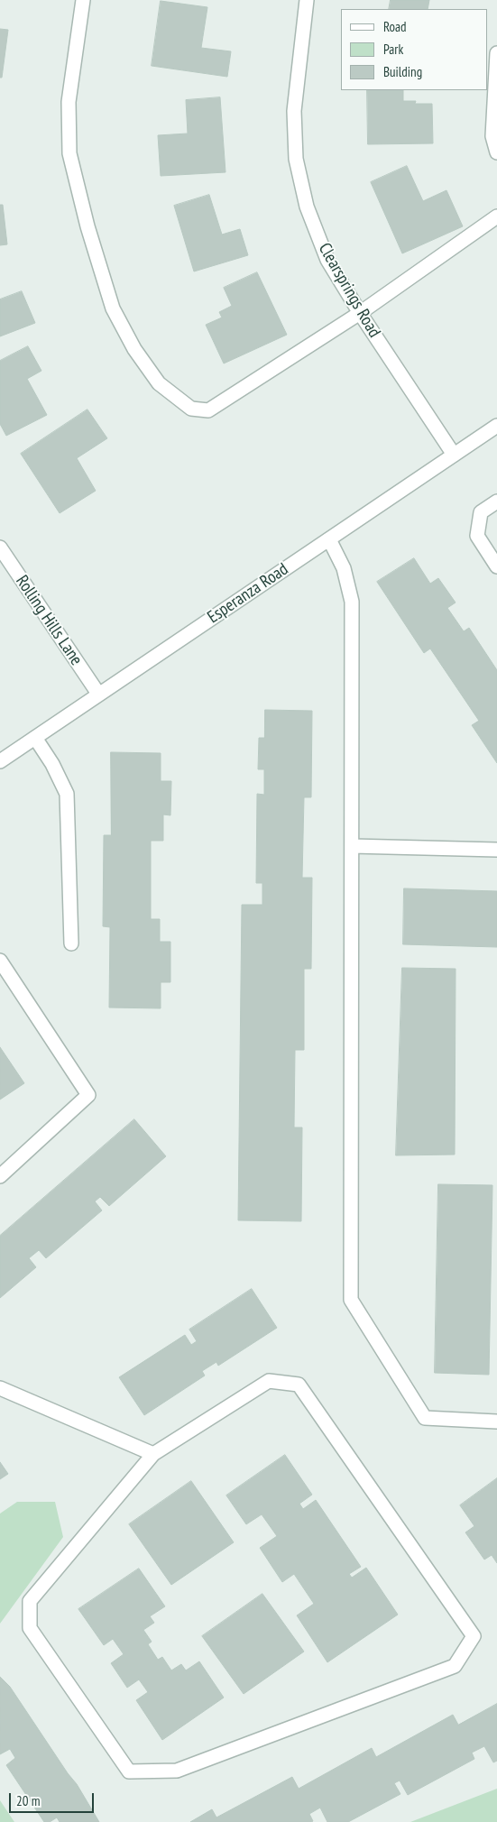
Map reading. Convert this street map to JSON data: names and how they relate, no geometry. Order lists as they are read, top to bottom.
{
  "streets": {
    "street": ["Clearsprings Road", "Esperanza Road", "Rolling Hills Lane"]
  },
  "crossings": [
    ["Clearsprings Road", "Esperanza Road"],
    ["Esperanza Road", "Rolling Hills Lane"]
  ],
  "legend": ["Road", "Park", "Building"],
  "scale_bar": "20 m"
}
